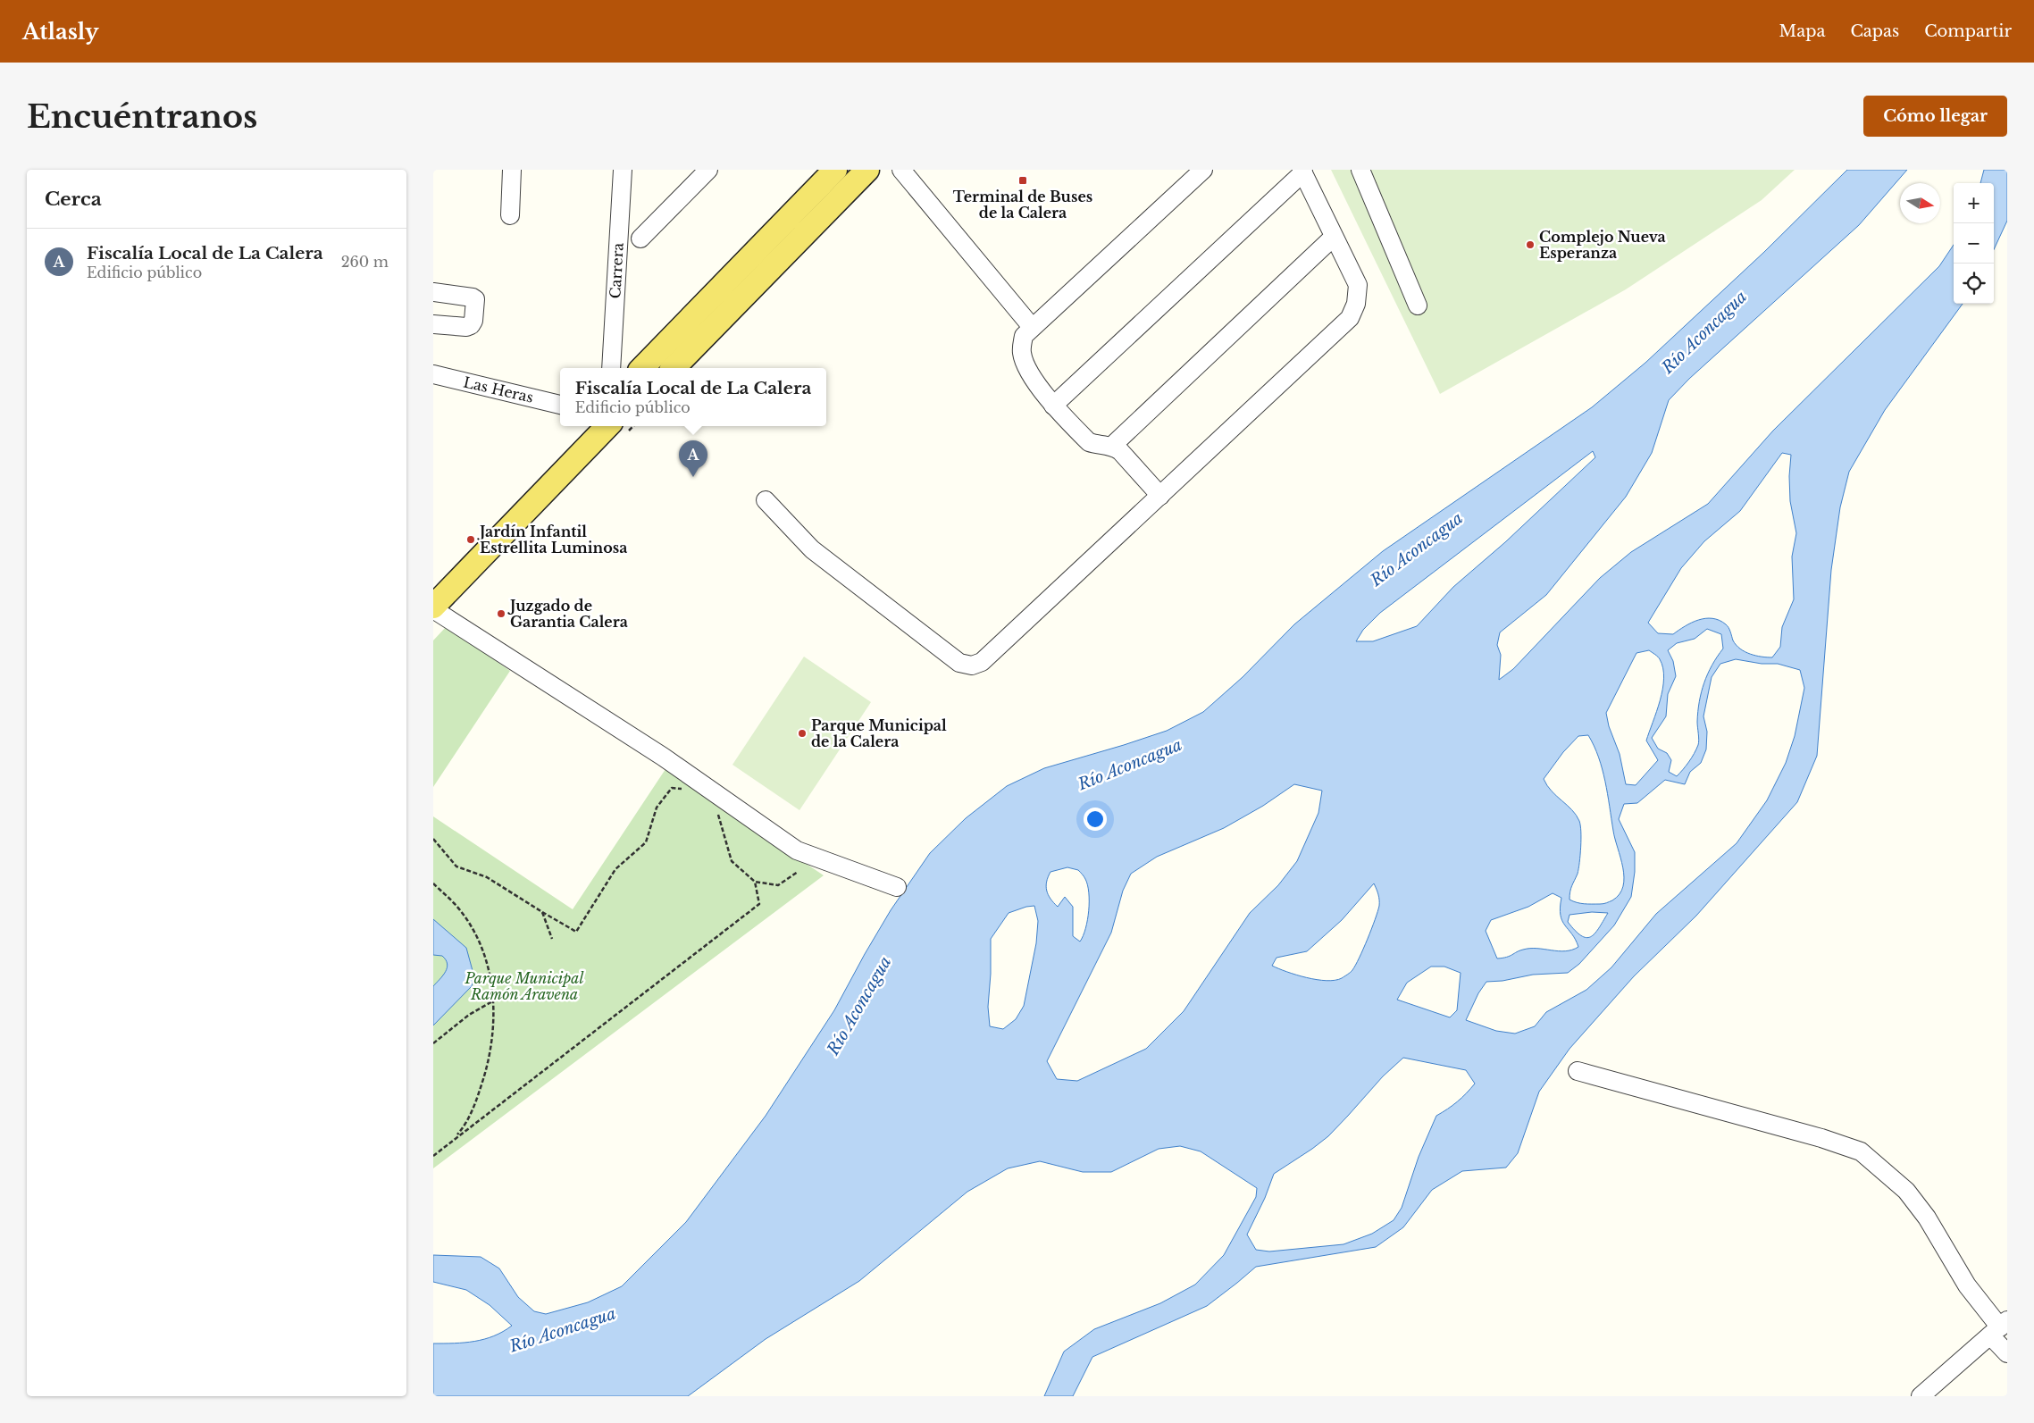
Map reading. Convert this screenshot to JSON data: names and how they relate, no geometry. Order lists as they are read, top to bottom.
{
  "streets": {
    "street": ["Carrera", "Las Heras"]
  },
  "water": ["Río Aconcagua"],
  "parks": ["Parque Municipal Ramón Aravena"],
  "places": {
    "transit": ["Terminal de Buses de la Calera"],
    "other": [
      "Complejo Nueva Esperanza",
      "Jardín Infantil Estrellita Luminosa",
      "Juzgado de Garantia Calera",
      "Parque Municipal de la Calera"
    ]
  },
  "north": "right",
  "page": {
    "header": "Atlasly",
    "nav": ["Mapa", "Capas", "Compartir"],
    "buttons": "Cómo llegar",
    "title": "Encuéntranos",
    "heading": "Cerca",
    "map_buttons": ["+", "−"],
    "list": [
      {
        "mark": "A",
        "name": "Fiscalía Local de La Calera",
        "note": "Edificio público",
        "value": "260 m"
      }
    ],
    "popup": ["Fiscalía Local de La Calera", "Edificio público"],
    "pins": "A"
  }
}
